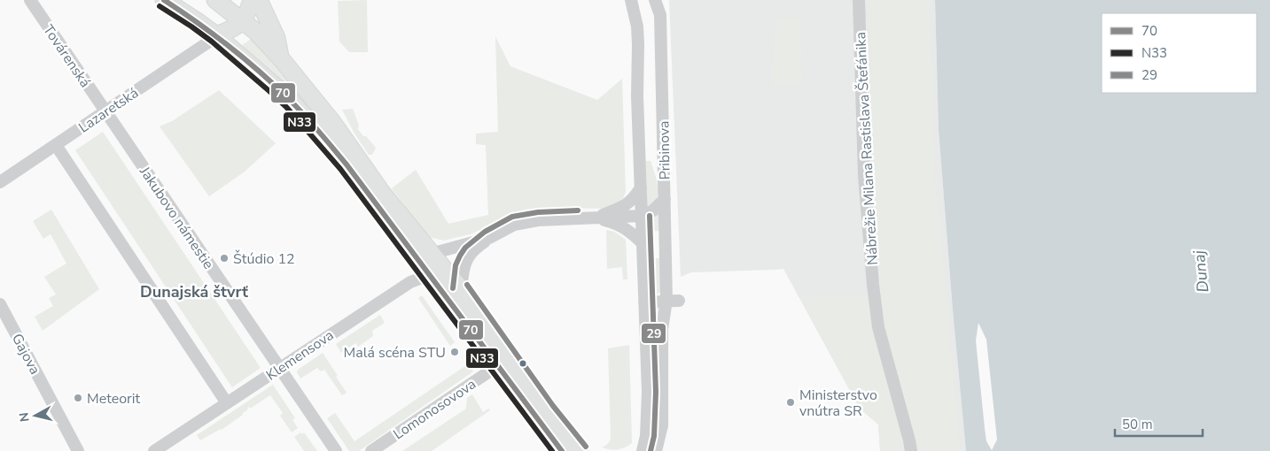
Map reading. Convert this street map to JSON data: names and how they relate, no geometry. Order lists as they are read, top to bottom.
{
  "streets": {
    "street": [
      "Továrenská",
      "Lazaretská",
      "Nábrežie Milana Rastislava Štefánika",
      "Pribinova",
      "Jakubovo námestie",
      "Gajova",
      "Klemensova",
      "Lomonosovova"
    ]
  },
  "crossings": [
    ["Továrenská", "Lazaretská"],
    ["Továrenská", "Jakubovo námestie"],
    ["Lazaretská", "Jakubovo námestie"],
    ["Jakubovo námestie", "Klemensova"]
  ],
  "districts": ["Dunajská štvrť"],
  "water": ["Dunaj"],
  "places": [
    "Štúdio 12",
    "Malá scéna STU",
    "Meteorit",
    "Ministerstvo vnútra SR"
  ],
  "lines": ["transit line 70", "transit line N33", "transit line 29"],
  "legend": ["70", "N33", "29"],
  "scale_bar": "50 m",
  "north": "left"
}
